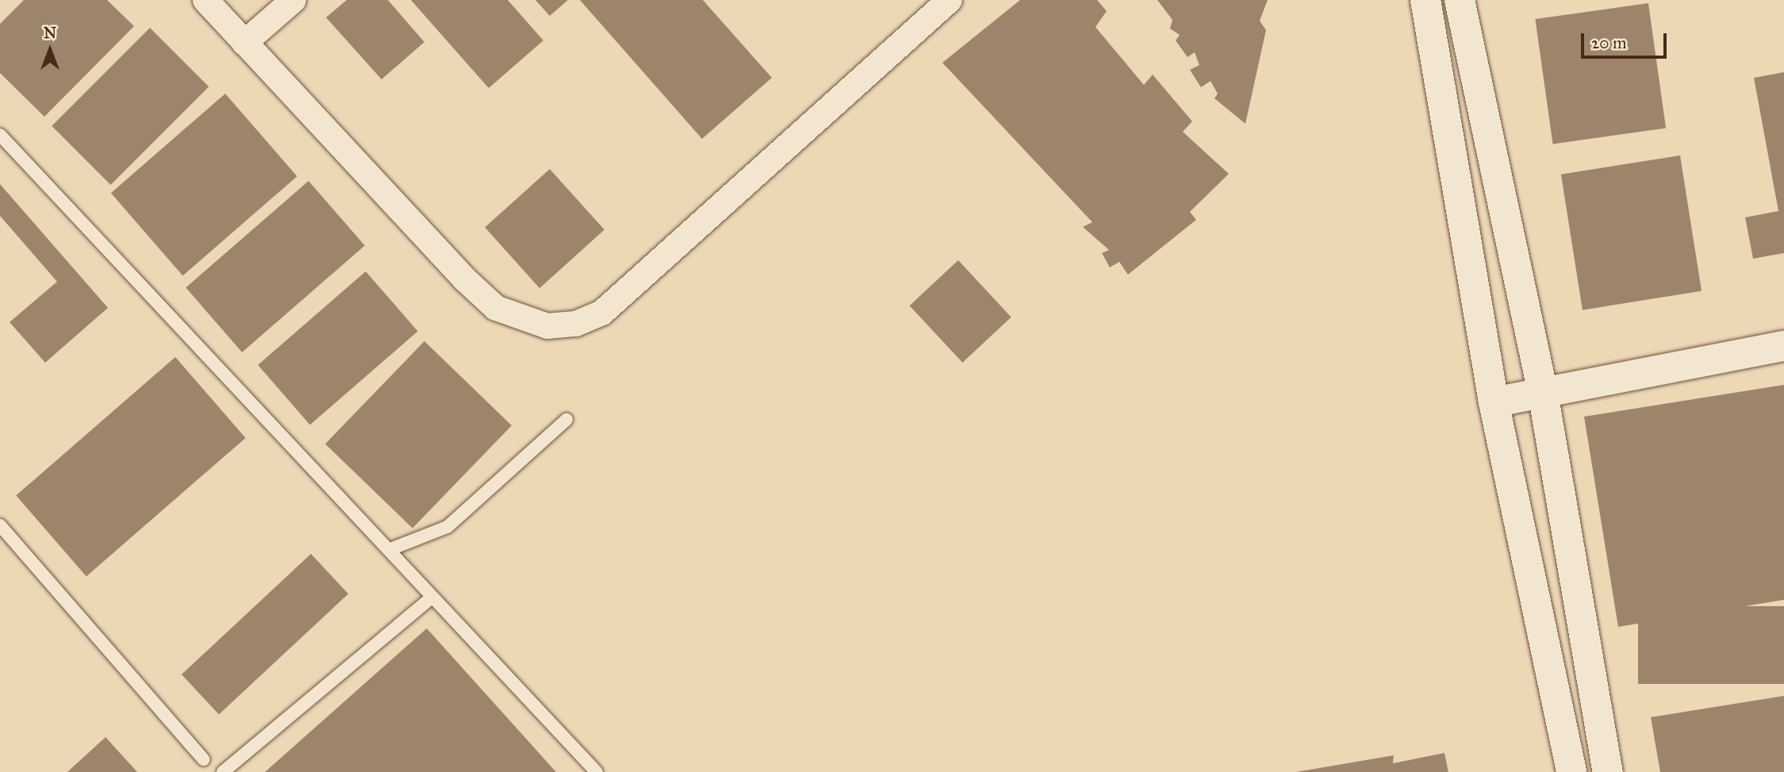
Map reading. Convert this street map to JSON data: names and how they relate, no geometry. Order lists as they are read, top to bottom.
{
  "scale_bar": "20 m",
  "north": "top"
}
